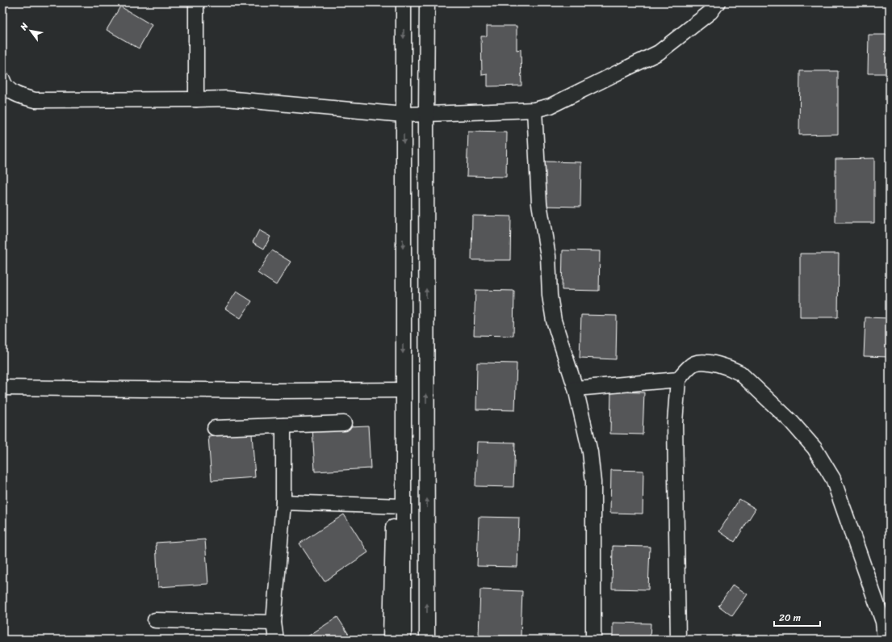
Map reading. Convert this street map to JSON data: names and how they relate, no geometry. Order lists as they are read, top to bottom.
{
  "scale_bar": "20 m",
  "north": "top left"
}
